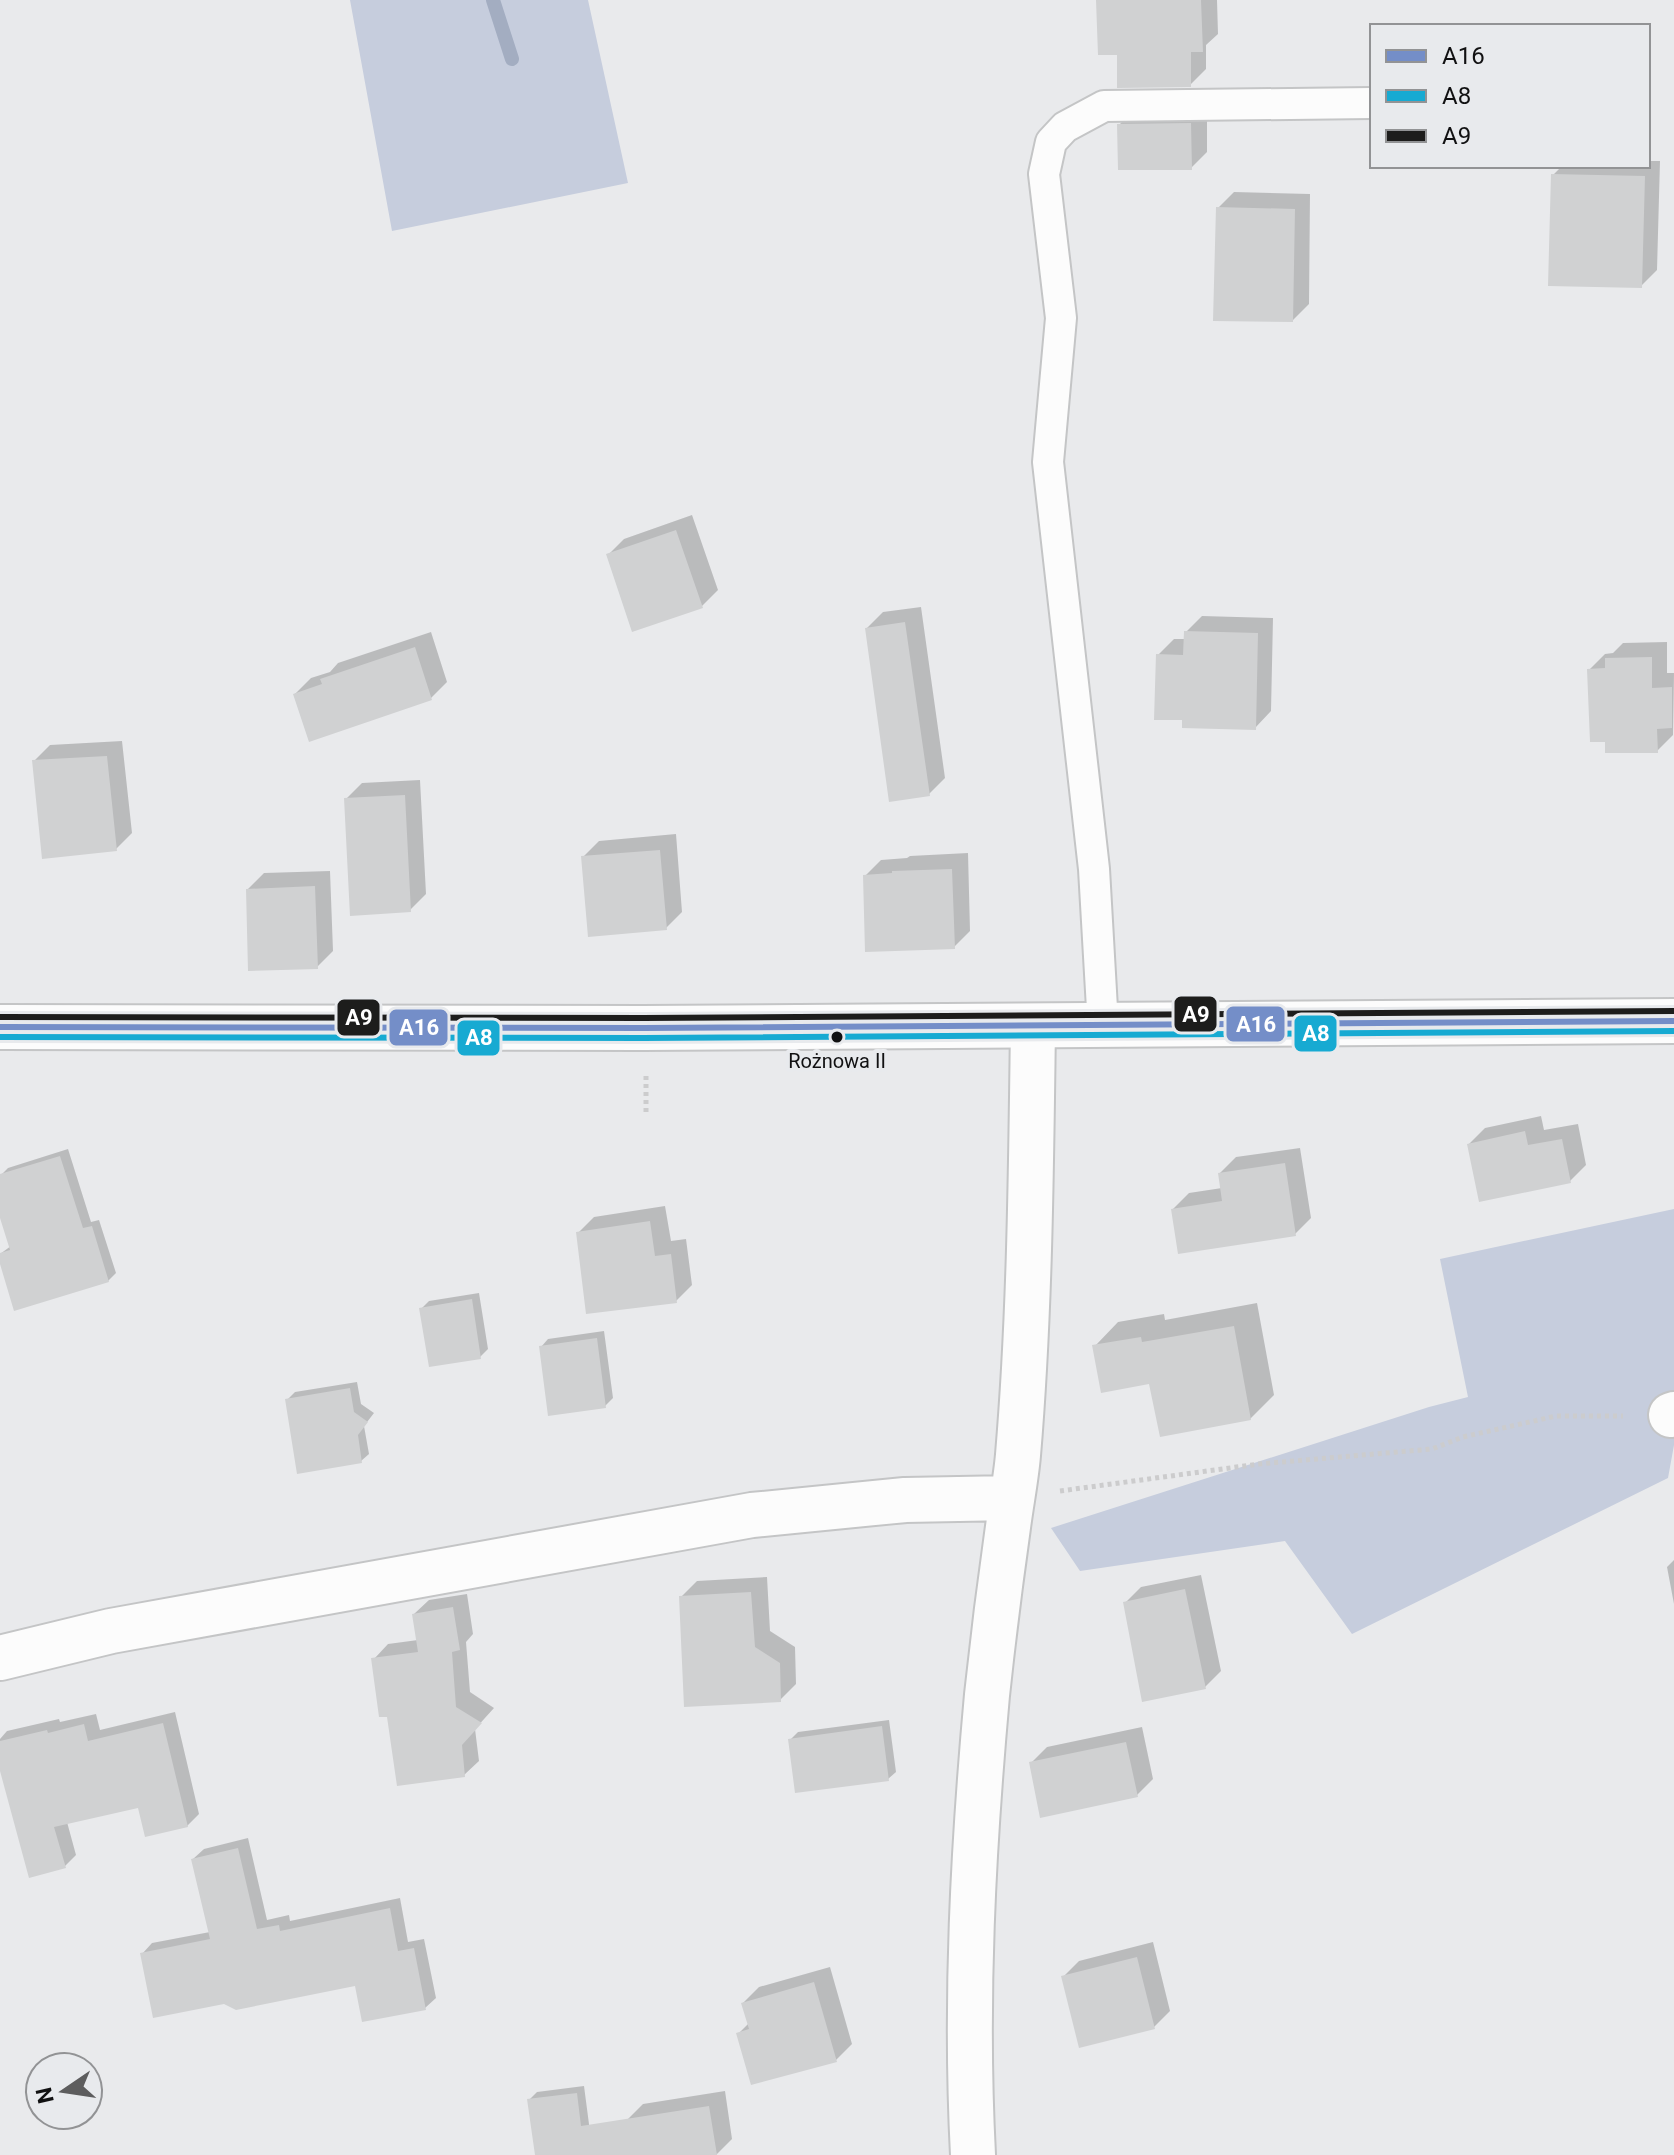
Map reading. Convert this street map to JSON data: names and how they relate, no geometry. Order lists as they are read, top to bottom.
{
  "places": ["Rożnowa II"],
  "lines": ["transit line A9", "transit line A16", "transit line A8"],
  "legend": ["A16", "A8", "A9"],
  "north": "left"
}
